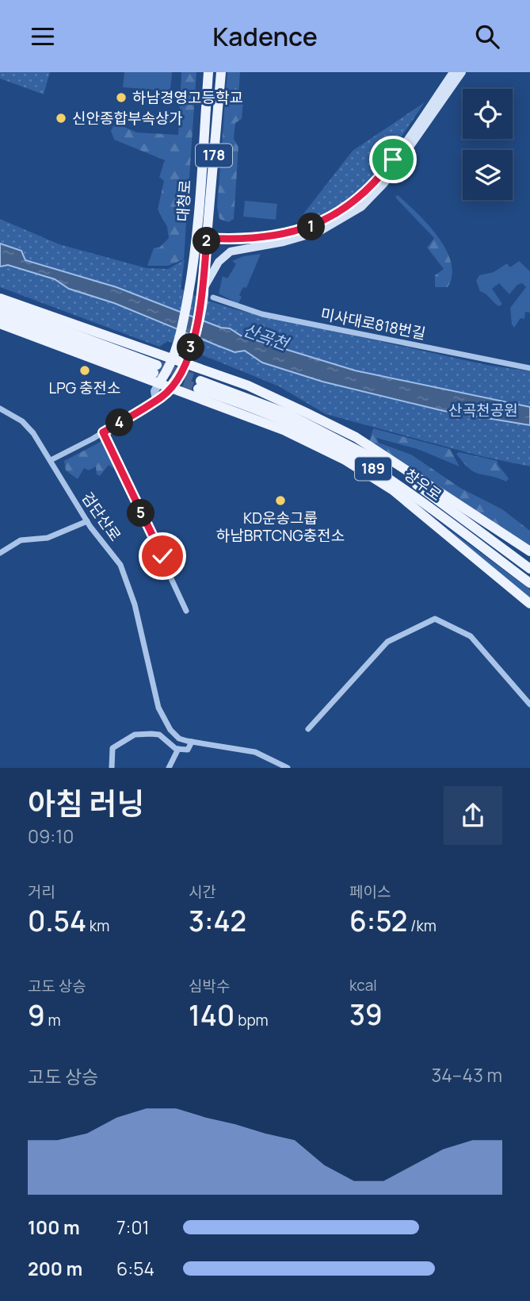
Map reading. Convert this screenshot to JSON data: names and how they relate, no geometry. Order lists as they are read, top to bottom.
{
  "streets": {
    "main road": [
      "178",
      "대청로",
      "189",
      "창우로"
    ],
    "street": ["미사대로818번길", "검단산로"]
  },
  "crossings": [
    ["178", "대청로"]
  ],
  "water": ["산곡천"],
  "parks": ["산곡천공원"],
  "places": [
    "하남경영고등학교",
    "신안종합부속상가",
    "LPG 충전소",
    "KD운송그룹 하남BRTCNG충전소"
  ],
  "page": {
    "header": "Kadence",
    "pins": [
      "1",
      "2",
      "3",
      "4",
      "5"
    ],
    "heading": ["아침 러닝", "09:10"],
    "stats": [
      ["거리", "0.54 km"],
      ["시간", "3:42"],
      ["페이스", "6:52 /km"],
      ["고도 상승", "9 m"],
      ["심박수", "140 bpm"],
      ["kcal", "39"]
    ],
    "chart": ["고도 상승", "34–43 m"],
    "list": [
      {
        "name": "100 m",
        "note": "7:01"
      },
      {
        "name": "200 m",
        "note": "6:54"
      }
    ]
  }
}
